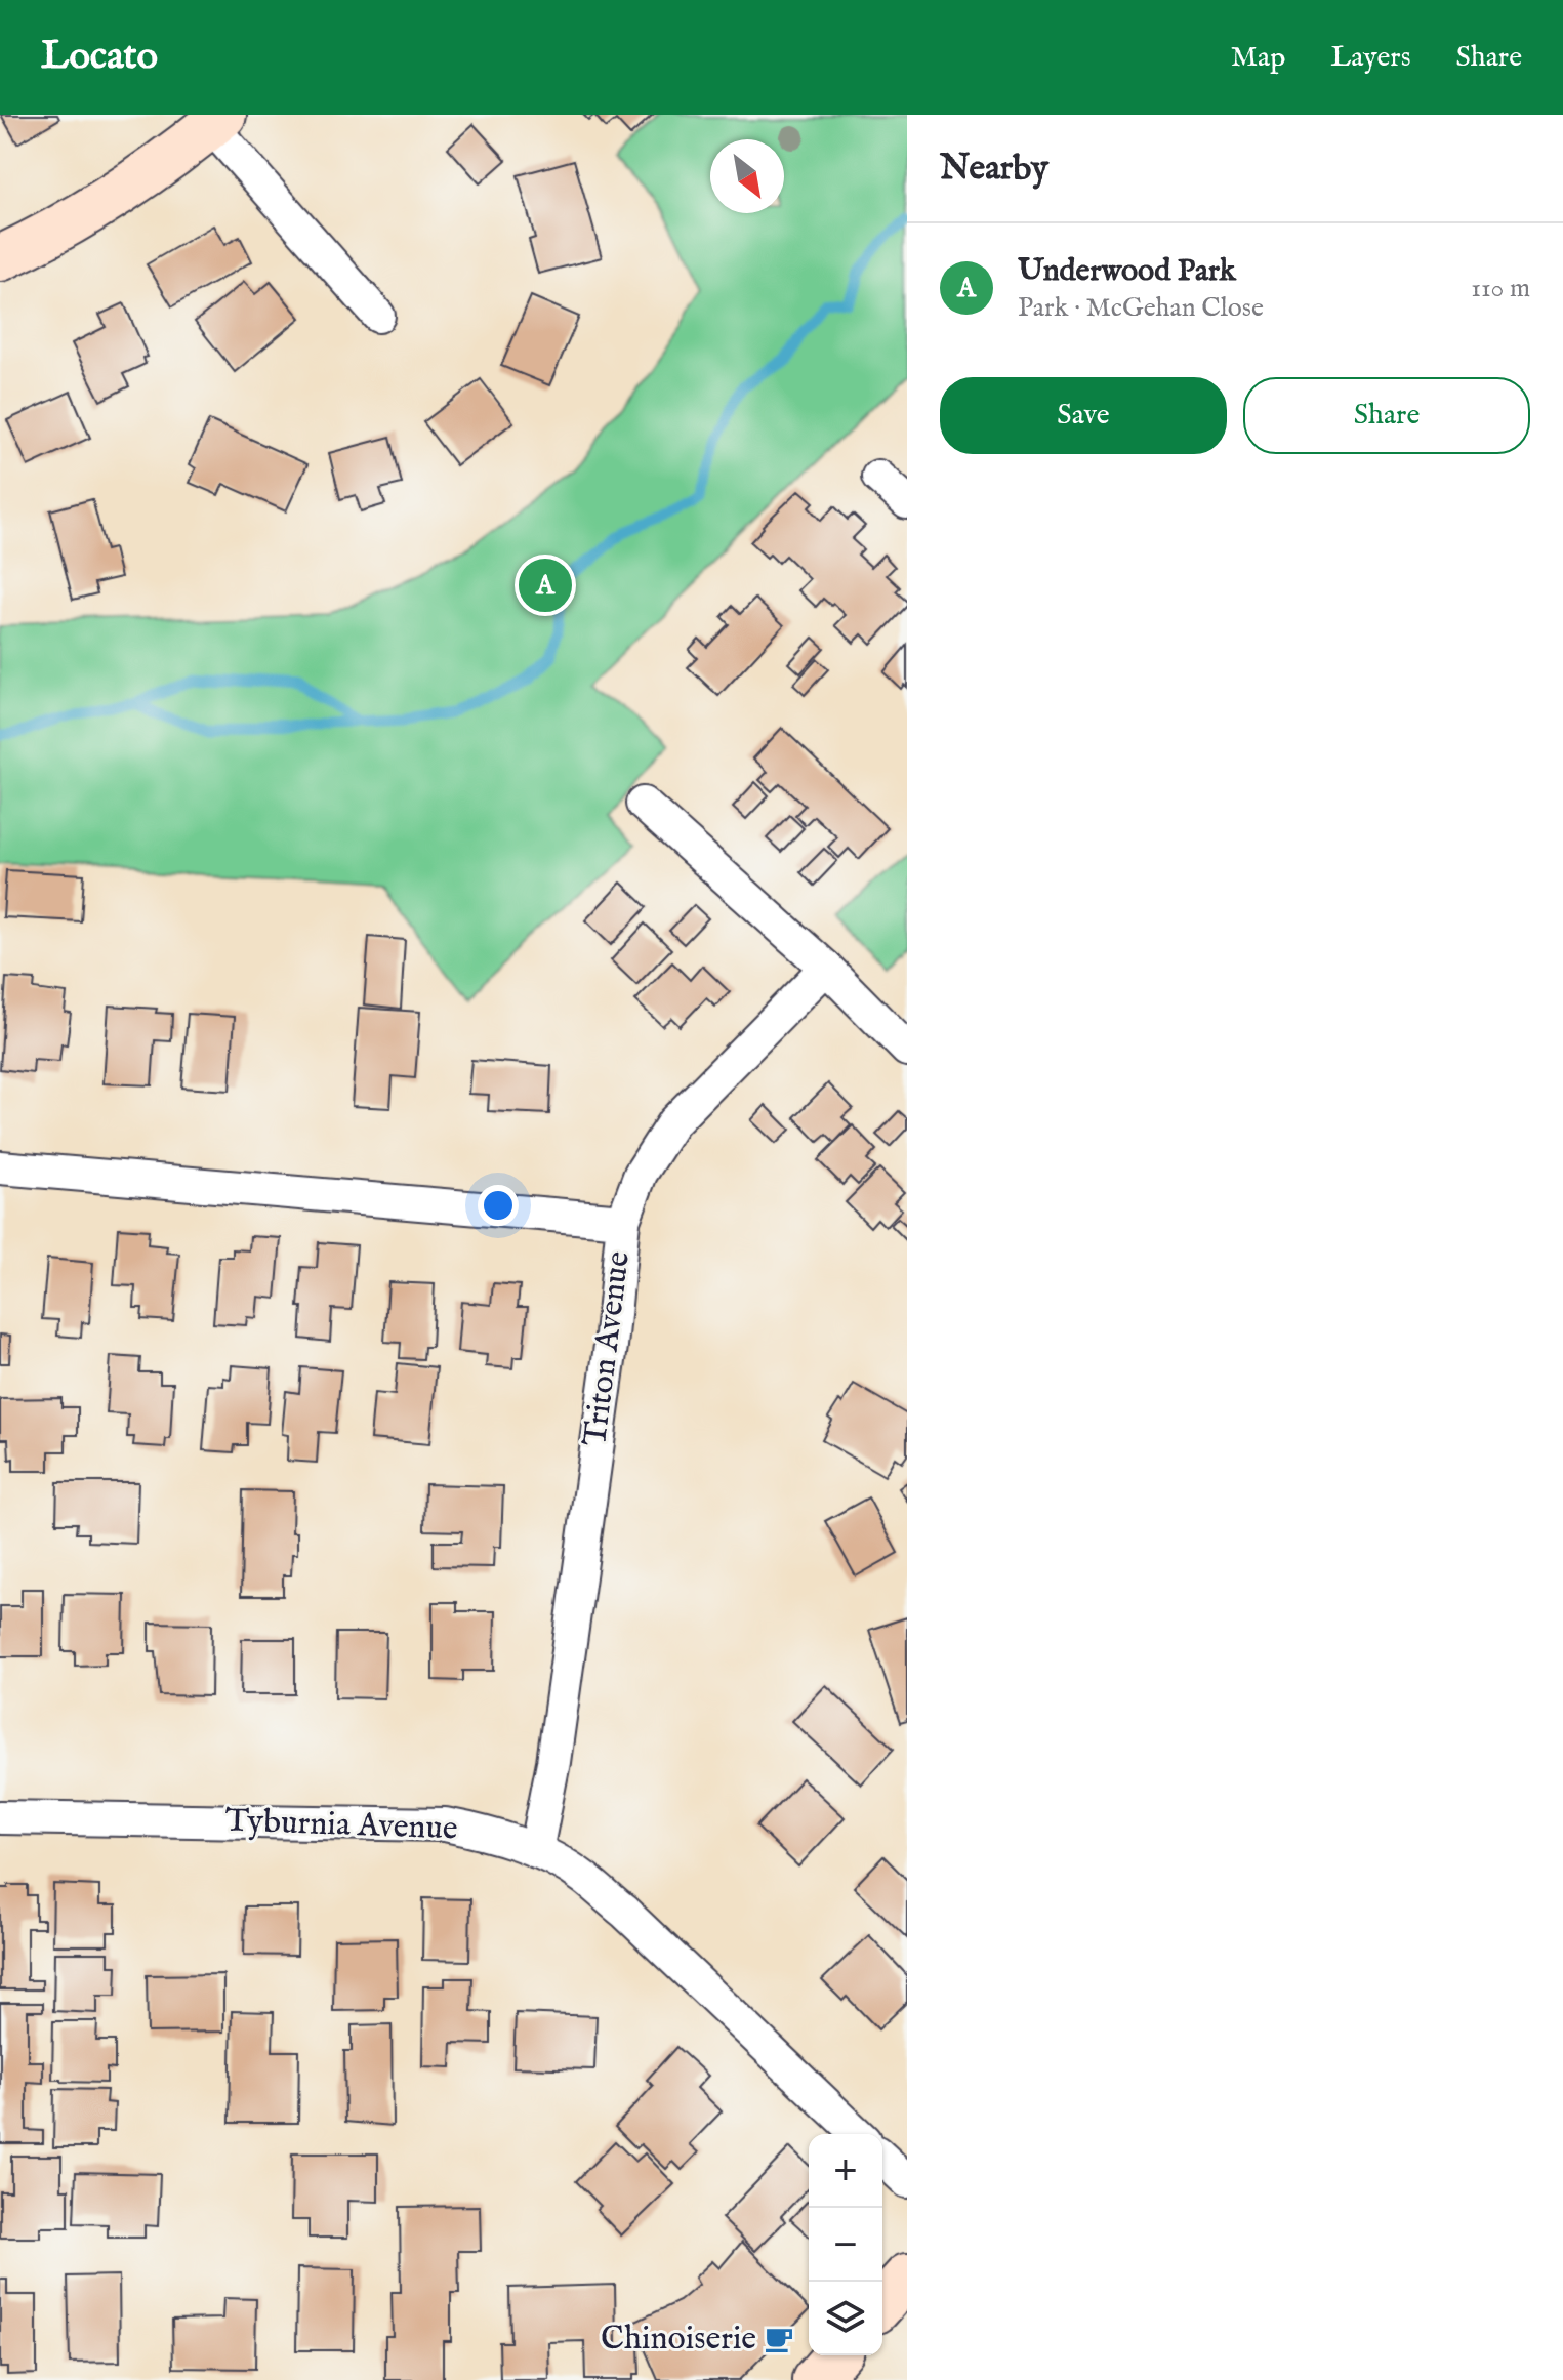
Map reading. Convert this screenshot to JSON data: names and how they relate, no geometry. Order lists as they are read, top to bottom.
{
  "streets": {
    "street": ["Triton Avenue", "Tyburnia Avenue"]
  },
  "crossings": [
    ["Triton Avenue", "Tyburnia Avenue"]
  ],
  "places": {
    "cafe": ["Chinoiserie"]
  },
  "north": "bottom right",
  "page": {
    "header": "Locato",
    "nav": ["Map", "Layers", "Share"],
    "heading": "Nearby",
    "list": [
      {
        "mark": "A",
        "name": "Underwood Park",
        "note": "Park · McGehan Close",
        "value": "110 m"
      }
    ],
    "buttons": ["Save", "Share"],
    "pins": "A",
    "map_buttons": ["+", "−"]
  }
}
